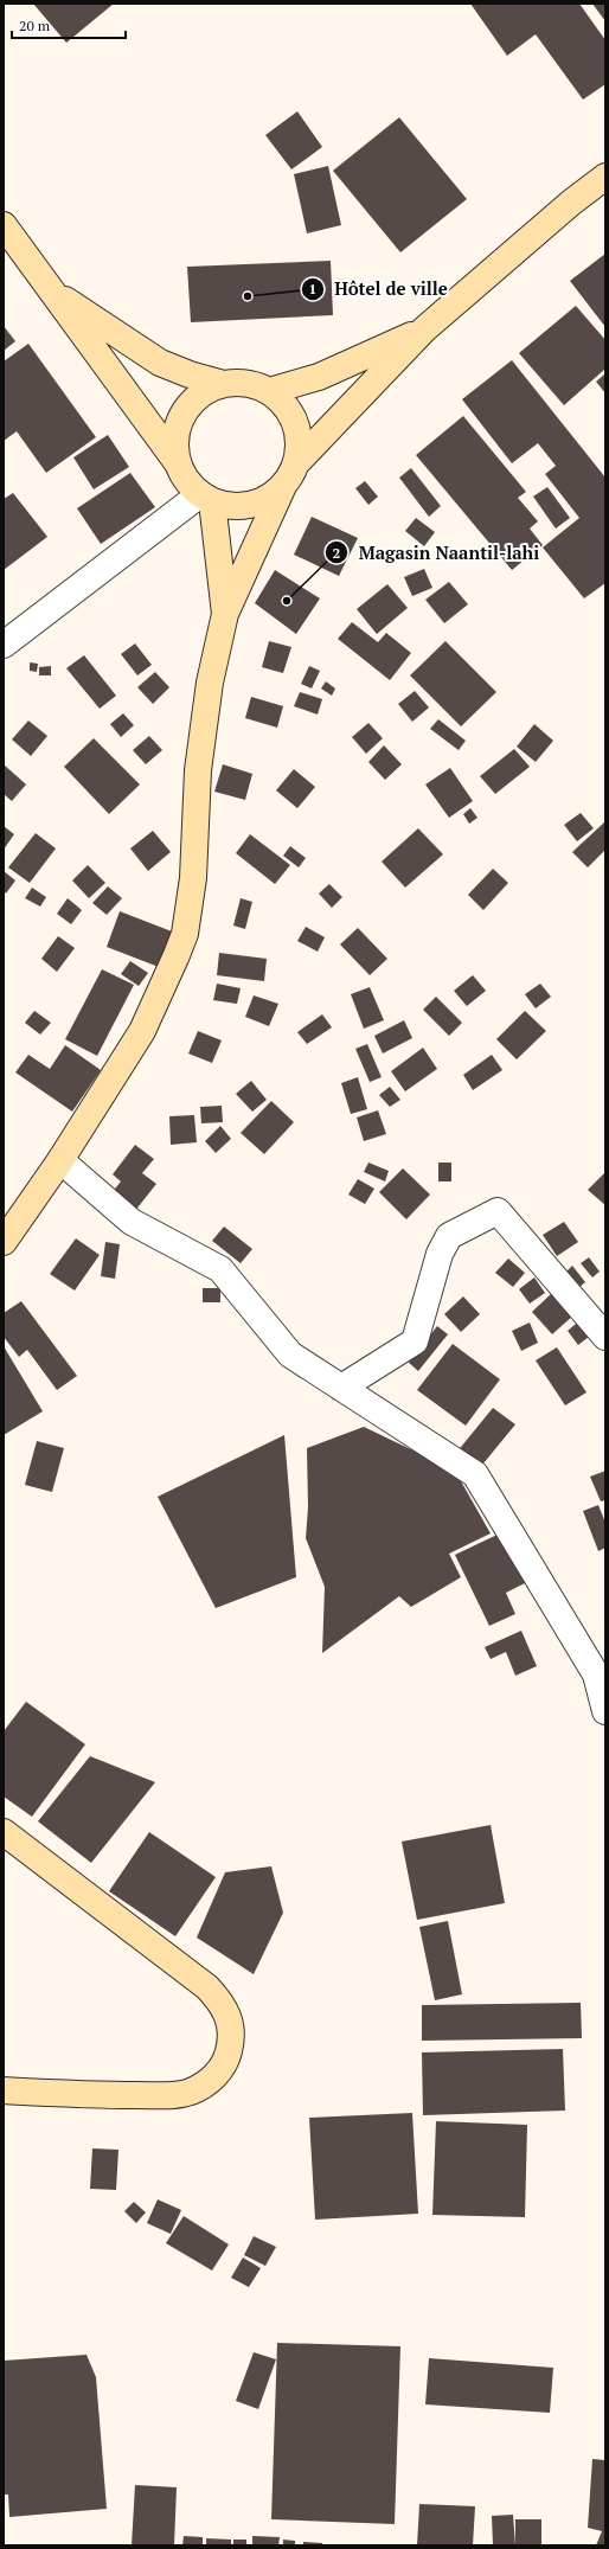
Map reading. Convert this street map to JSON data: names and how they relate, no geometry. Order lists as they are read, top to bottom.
{
  "places": ["Hôtel de ville", "Magasin Naantil-lahi"],
  "scale_bar": "20 m"
}
